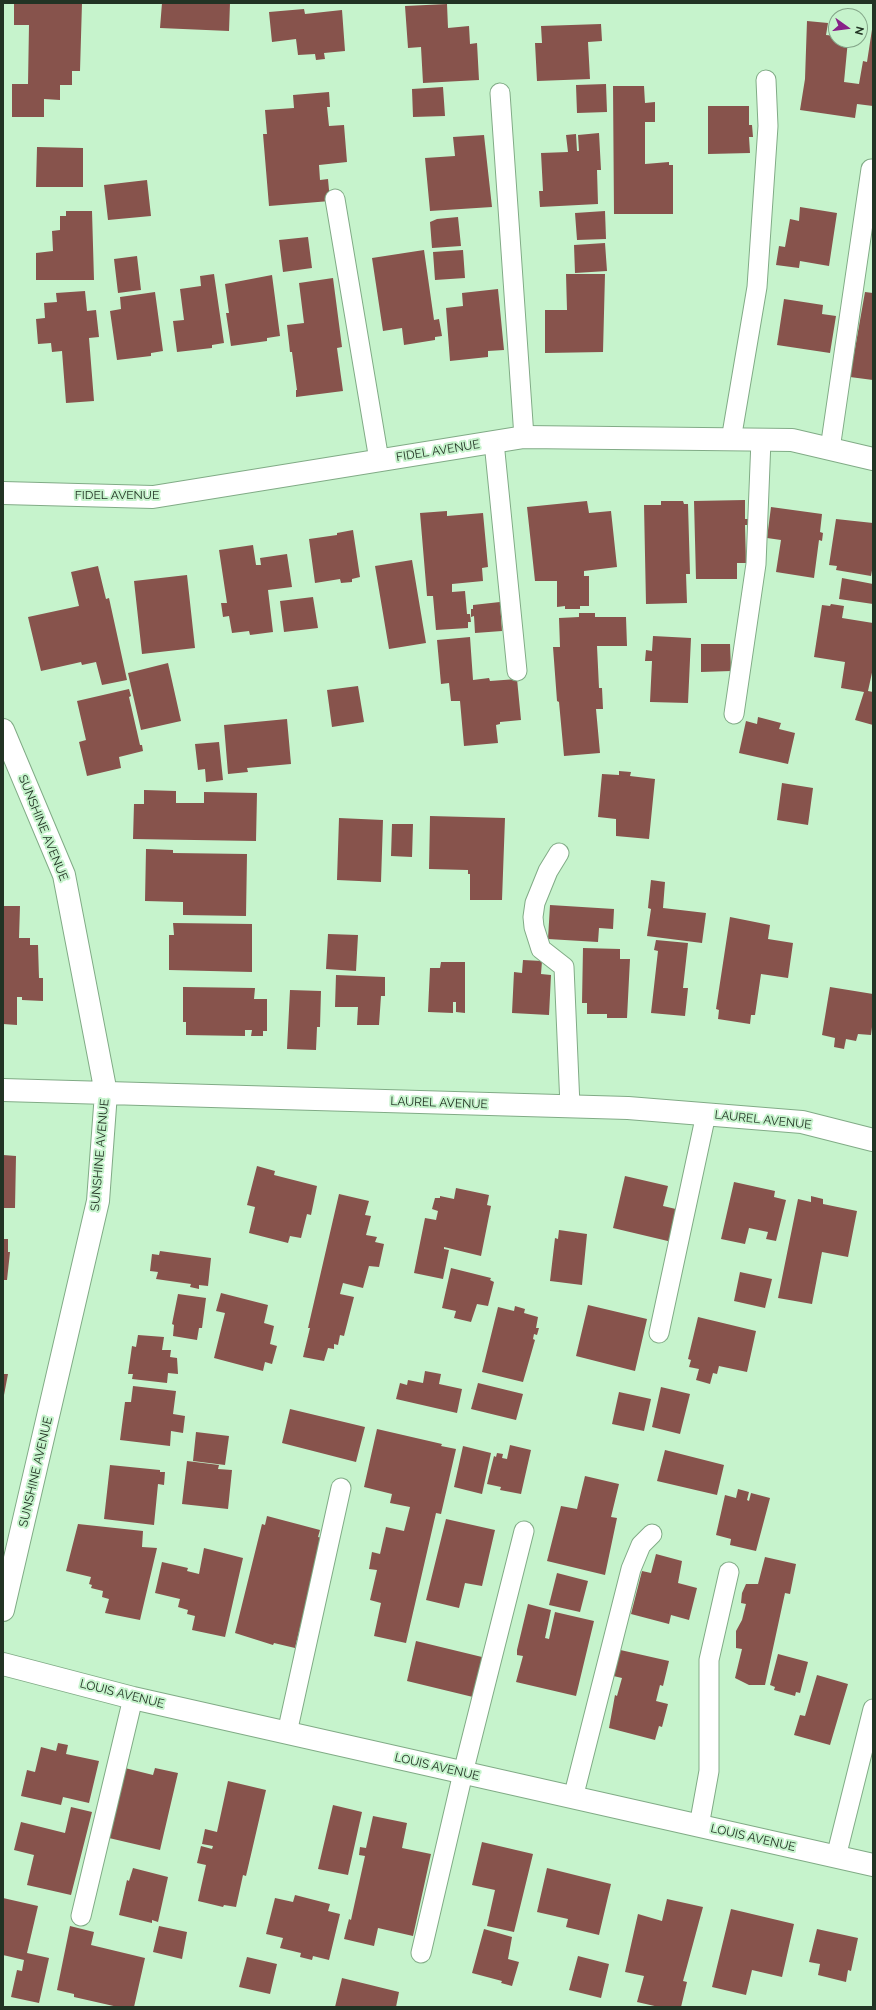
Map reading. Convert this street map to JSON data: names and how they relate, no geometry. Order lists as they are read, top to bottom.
{
  "streets": {
    "street": [
      "FIDEL AVENUE",
      "SUNSHINE AVENUE",
      "LAUREL AVENUE",
      "LOUIS AVENUE"
    ]
  },
  "crossings": [
    ["SUNSHINE AVENUE", "LAUREL AVENUE"]
  ],
  "north": "right"
}
